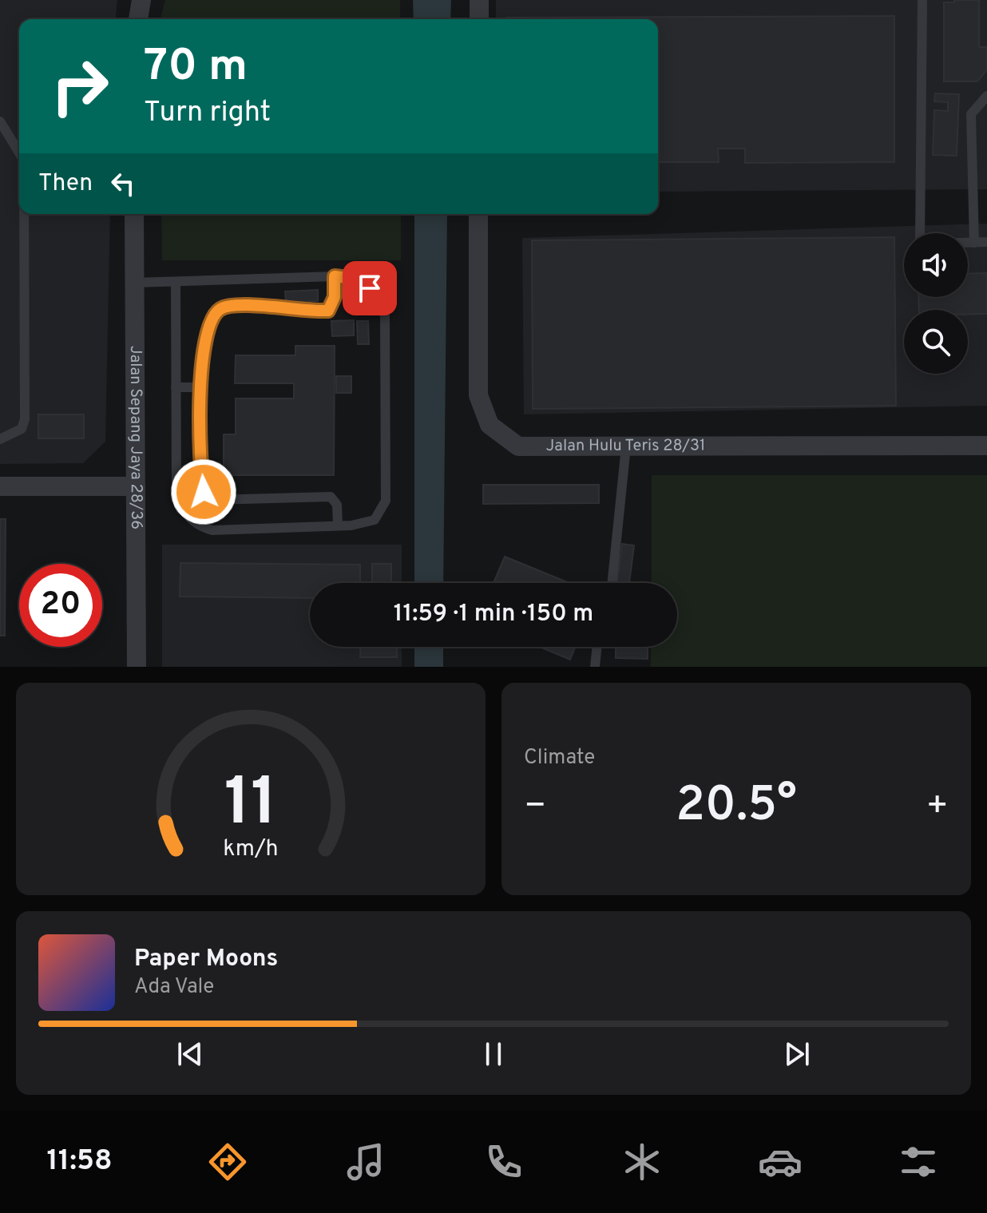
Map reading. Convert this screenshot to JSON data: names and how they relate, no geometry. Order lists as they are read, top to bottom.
{
  "streets": {
    "street": ["Jalan Sepang Jaya 28/36", "Jalan Hulu Teris 28/31"]
  },
  "page": {
    "turn": ["70 m", "Turn right"],
    "then": "Then",
    "limit": "20",
    "trip": "11:59 · 1 min · 150 m",
    "tile": "Climate",
    "heat": ["−", "20.5°", "+"],
    "song": ["Paper Moons", "Ada Vale"],
    "tabs": "11:58",
    "gauge": ["11", "km/h"]
  }
}
